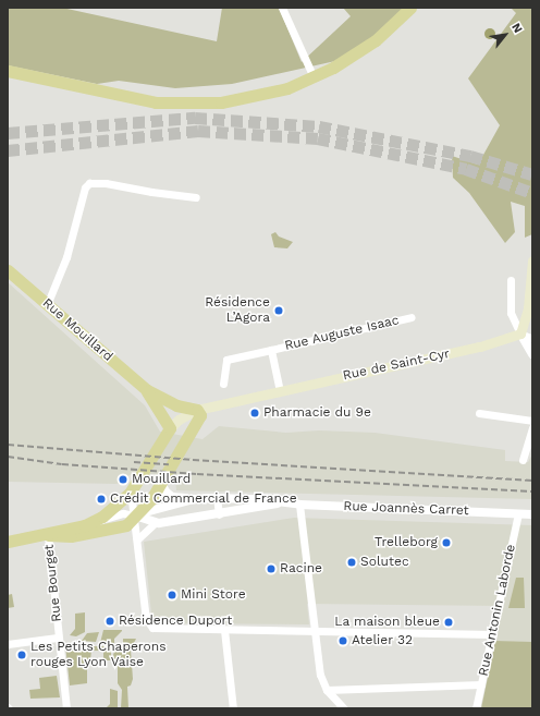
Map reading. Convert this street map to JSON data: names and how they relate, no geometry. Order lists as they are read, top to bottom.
{
  "streets": {
    "main road": ["Rue Mouillard", "Rue de Saint-Cyr"],
    "street": [
      "Rue Auguste Isaac",
      "Rue Joannès Carret",
      "Rue Bourget",
      "Rue Antonin Laborde"
    ]
  },
  "crossings": [
    ["Rue Mouillard", "Rue de Saint-Cyr"],
    ["Rue Auguste Isaac", "Rue de Saint-Cyr"],
    ["Rue de Saint-Cyr", "Rue Joannès Carret"],
    ["Rue de Saint-Cyr", "Rue Bourget"],
    ["Rue Joannès Carret", "Rue Antonin Laborde"]
  ],
  "places": [
    "Résidence L’Agora",
    "Pharmacie du 9e",
    "Mouillard",
    "Crédit Commercial de France",
    "Trelleborg",
    "Solutec",
    "Racine",
    "Mini Store",
    "Résidence Duport",
    "La maison bleue",
    "Atelier 32",
    "Les Petits Chaperons rouges Lyon Vaise"
  ],
  "north": "top right"
}
